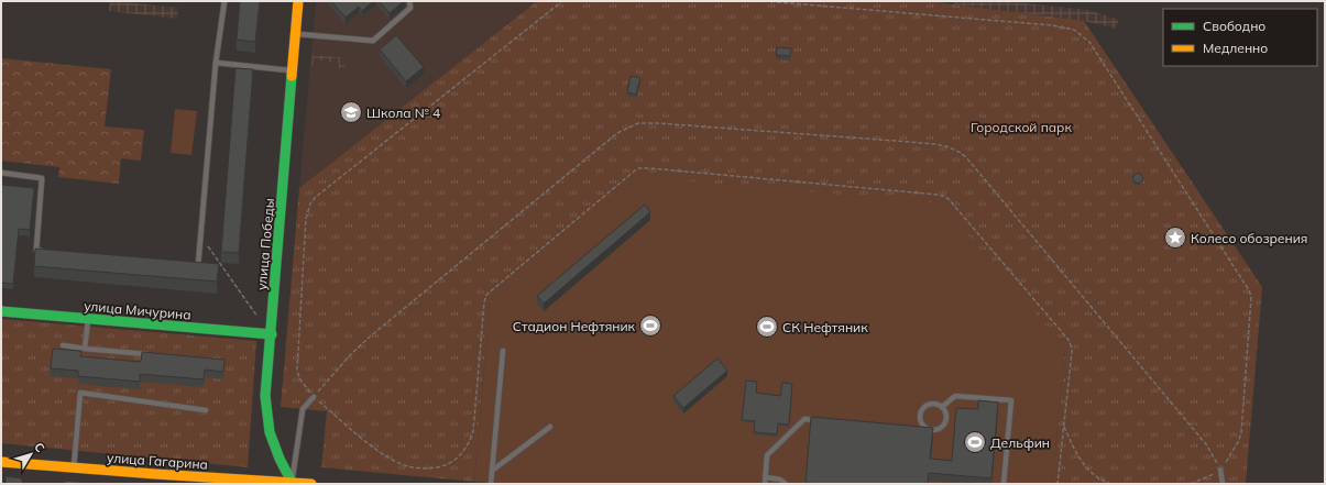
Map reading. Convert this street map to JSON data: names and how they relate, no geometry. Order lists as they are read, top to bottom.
{
  "streets": {
    "street": ["улица Победы", "улица Мичурина", "улица Гагарина"]
  },
  "crossings": [
    ["улица Победы", "улица Мичурина"],
    ["улица Победы", "улица Гагарина"]
  ],
  "parks": ["Городской парк"],
  "places": {
    "school or university": ["Школа № 4"],
    "place": ["Колесо обозрения"],
    "sports": ["Стадион Нефтяник", "СК Нефтяник", "Дельфин"]
  },
  "legend": ["Свободно", "Медленно"],
  "north": "top right"
}
